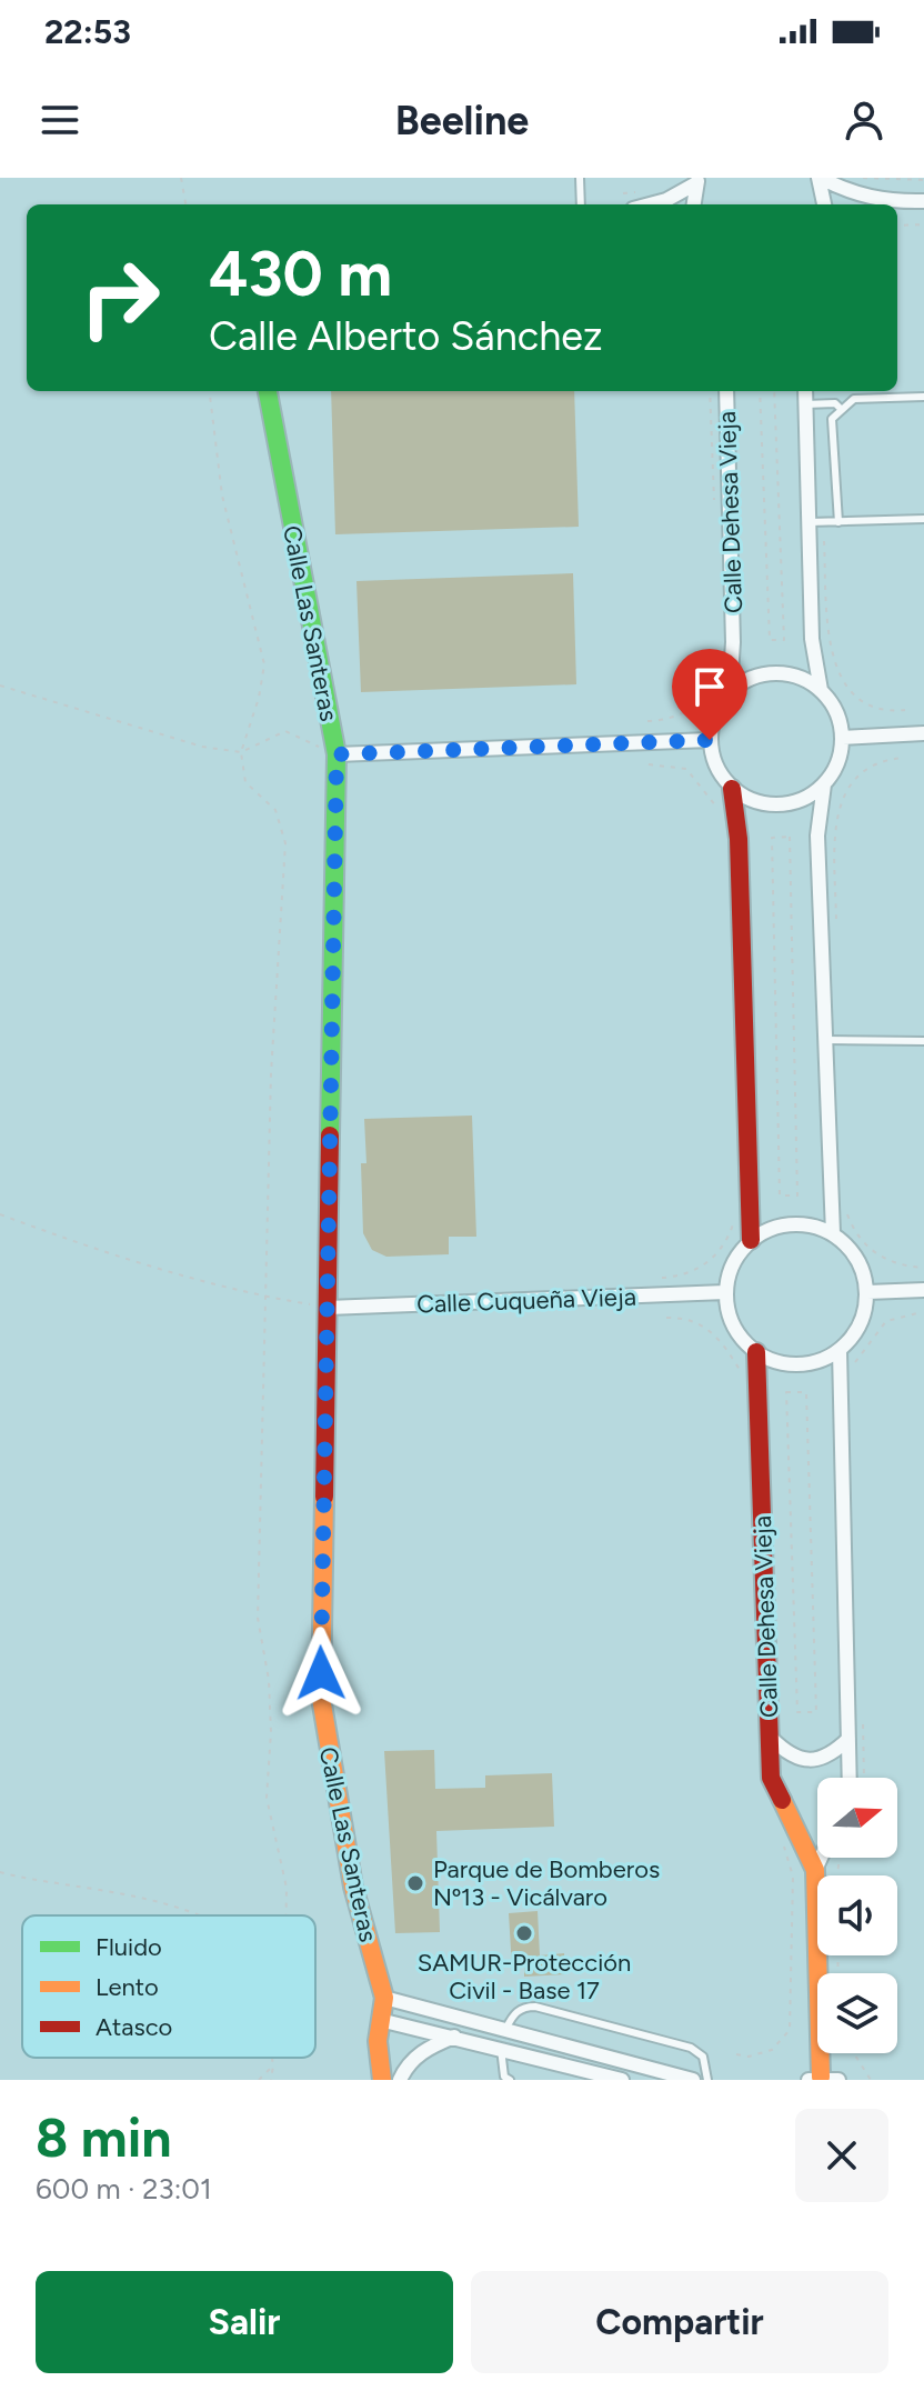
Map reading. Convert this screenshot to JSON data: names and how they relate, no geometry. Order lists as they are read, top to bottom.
{
  "streets": {
    "street": ["Calle Dehesa Vieja", "Calle Las Santeras", "Calle Cuqueña Vieja"]
  },
  "crossings": [
    ["Calle Dehesa Vieja", "Calle Cuqueña Vieja"],
    ["Calle Las Santeras", "Calle Cuqueña Vieja"]
  ],
  "places": ["Parque de Bomberos Nº13 - Vicálvaro", "SAMUR-Protección Civil - Base 17"],
  "legend": ["Fluido", "Lento", "Atasco"],
  "north": "right",
  "page": {
    "status": "22:53",
    "header": "Beeline",
    "turn": ["430 m", "Calle Alberto Sánchez"],
    "heading": ["8 min", "600 m · 23:01"],
    "buttons": ["Salir", "Compartir"]
  }
}
